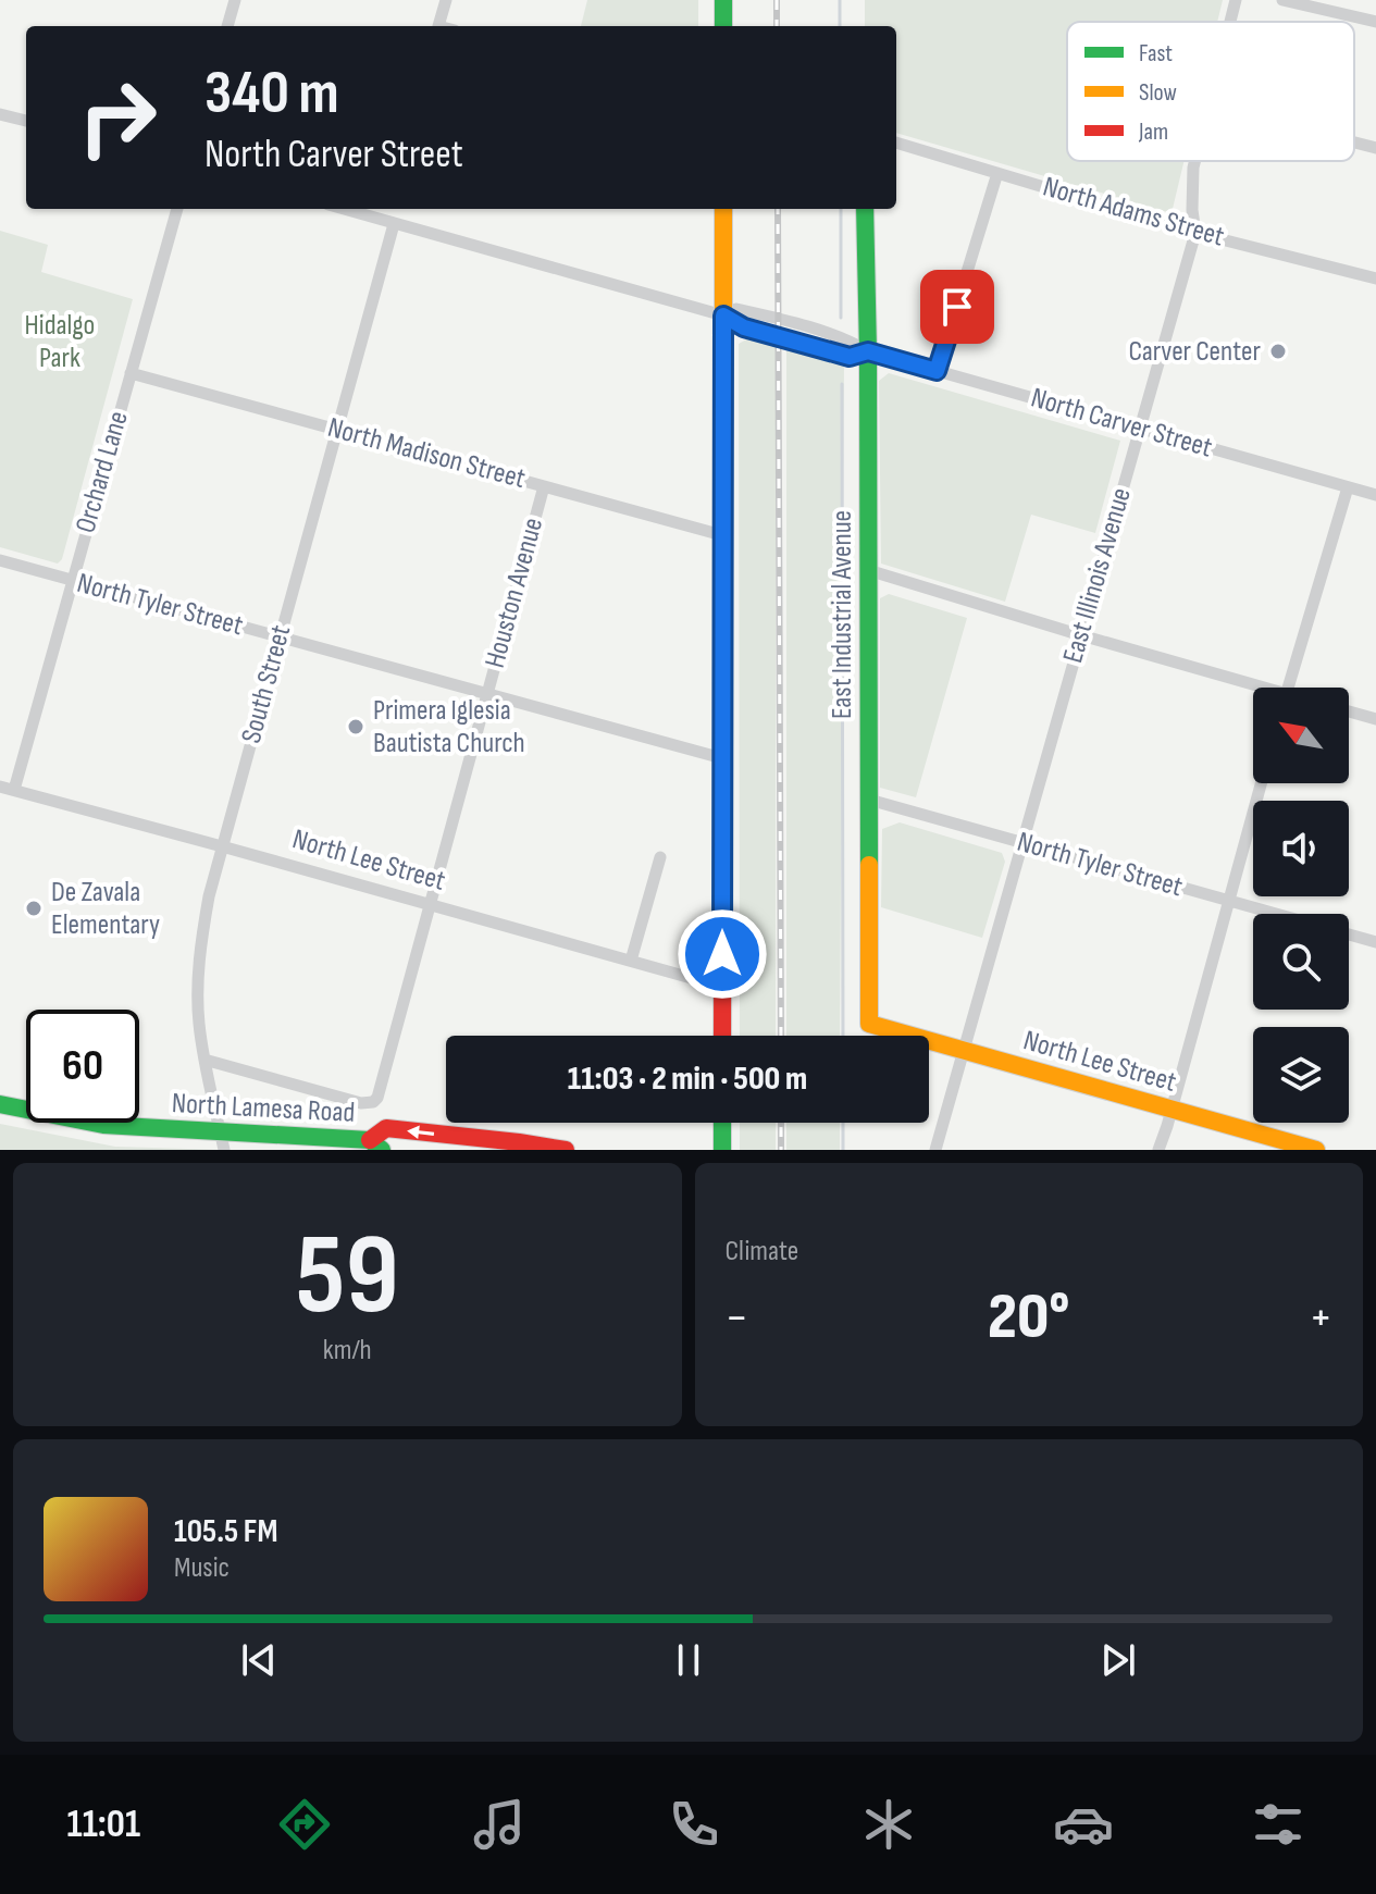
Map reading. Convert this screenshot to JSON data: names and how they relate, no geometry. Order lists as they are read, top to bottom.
{
  "streets": {
    "main road": ["East Industrial Avenue", "North Lee Street", "North Lamesa Road"],
    "street": [
      "North Adams Street",
      "North Carver Street",
      "North Madison Street",
      "Orchard Lane",
      "East Illinois Avenue",
      "Houston Avenue",
      "North Tyler Street",
      "South Street"
    ]
  },
  "crossings": [
    ["North Adams Street", "East Illinois Avenue"],
    ["North Carver Street", "East Illinois Avenue"],
    ["North Carver Street", "East Industrial Avenue"],
    ["North Carver Street", "South Street"],
    ["North Madison Street", "Orchard Lane"],
    ["North Madison Street", "Houston Avenue"],
    ["North Madison Street", "South Street"],
    ["Orchard Lane", "North Tyler Street"],
    ["Orchard Lane", "North Lee Street"],
    ["East Illinois Avenue", "North Tyler Street"],
    ["East Illinois Avenue", "North Lee Street"],
    ["Houston Avenue", "North Tyler Street"],
    ["Houston Avenue", "South Street"],
    ["Houston Avenue", "North Lee Street"],
    ["North Tyler Street", "East Industrial Avenue"],
    ["North Tyler Street", "South Street"],
    ["East Industrial Avenue", "North Lee Street"],
    ["South Street", "North Lee Street"],
    ["South Street", "North Lamesa Road"]
  ],
  "parks": ["Hidalgo Park"],
  "places": ["Carver Center", "Primera Iglesia Bautista Church", "De Zavala Elementary"],
  "legend": ["Fast", "Slow", "Jam"],
  "north": "top left",
  "page": {
    "turn": ["340 m", "North Carver Street"],
    "limit": "60",
    "trip": "11:03 · 2 min · 500 m",
    "tile": [
      ["59", "km/h"],
      "Climate"
    ],
    "heat": ["−", "20°", "+"],
    "song": ["105.5 FM", "Music"],
    "tabs": "11:01"
  }
}
